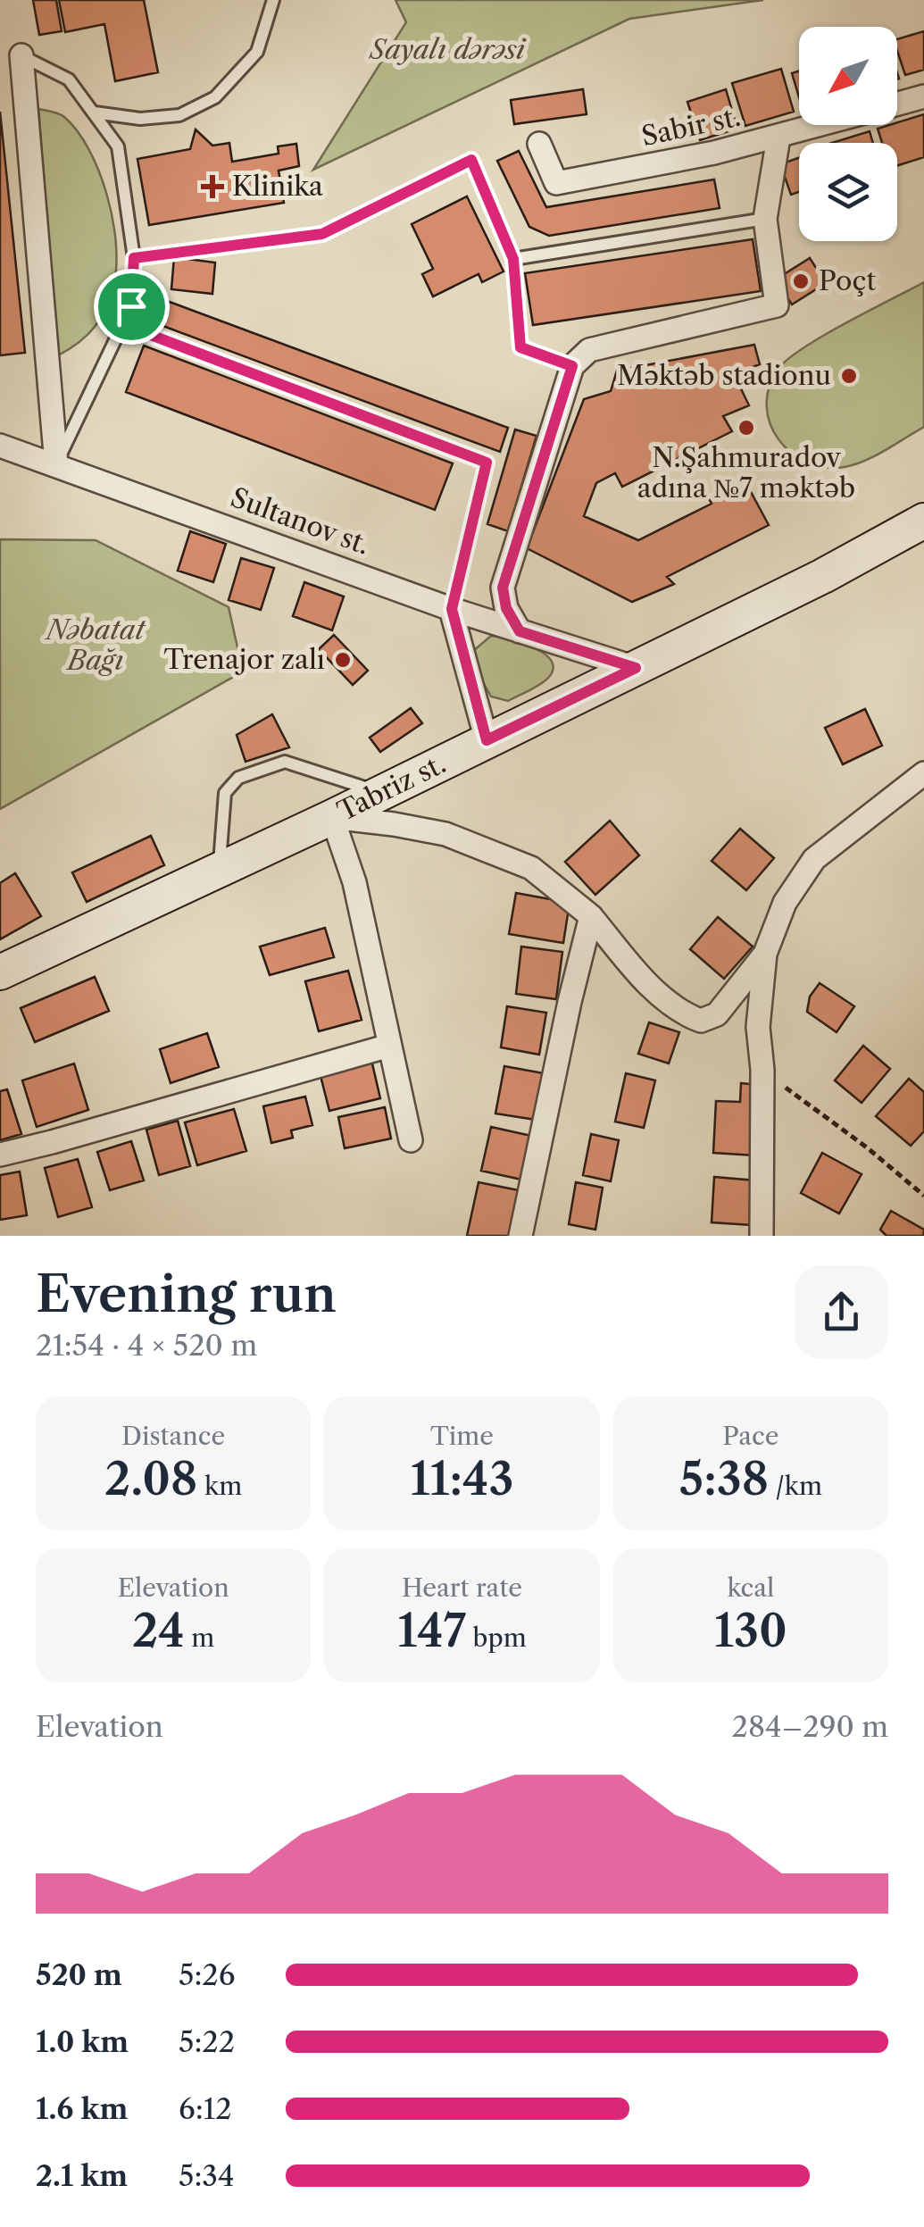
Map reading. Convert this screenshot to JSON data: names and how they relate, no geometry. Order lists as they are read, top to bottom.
{
  "streets": {
    "main road": ["Tabriz st."],
    "street": ["Sabir st.", "Sultanov st."]
  },
  "crossings": [
    ["Sultanov st.", "Tabriz st."]
  ],
  "parks": ["Sayalı dərəsi", "Nəbatat Bağı"],
  "places": {
    "health": ["Klinika"],
    "other": [
      "Poçt",
      "Məktəb stadionu",
      "N.Şahmuradov adına №7 məktəb",
      "Trenajor zalı"
    ]
  },
  "north": "bottom left",
  "page": {
    "heading": ["Evening run", "21:54 · 4 × 520 m"],
    "stats": [
      ["Distance", "2.08 km"],
      ["Time", "11:43"],
      ["Pace", "5:38 /km"],
      ["Elevation", "24 m"],
      ["Heart rate", "147 bpm"],
      ["kcal", "130"]
    ],
    "chart": ["Elevation", "284–290 m"],
    "list": [
      {
        "name": "520 m",
        "note": "5:26"
      },
      {
        "name": "1.0 km",
        "note": "5:22"
      },
      {
        "name": "1.6 km",
        "note": "6:12"
      },
      {
        "name": "2.1 km",
        "note": "5:34"
      }
    ]
  }
}
